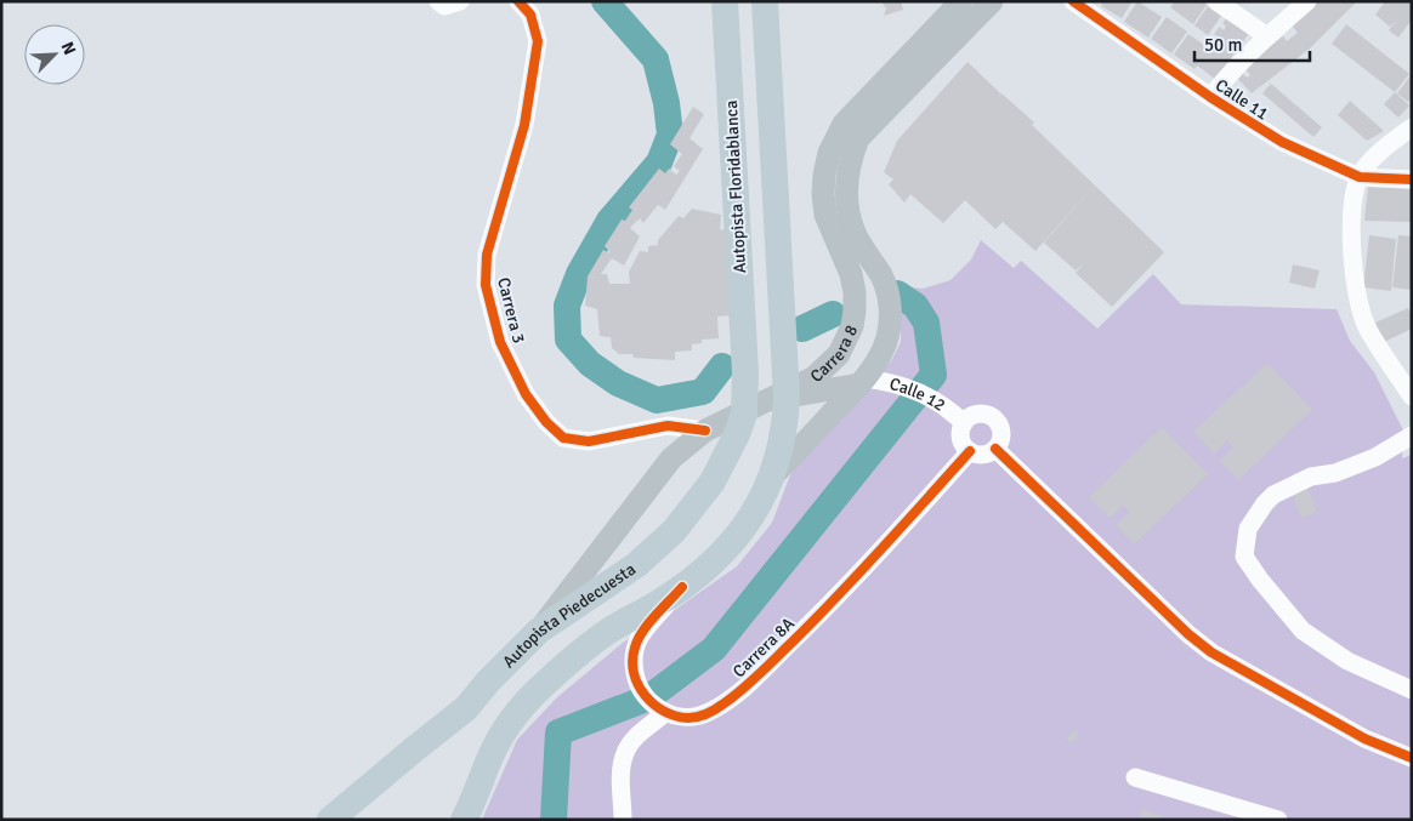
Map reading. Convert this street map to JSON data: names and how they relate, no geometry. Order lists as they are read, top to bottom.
{
  "streets": {
    "highway": ["Autopista Floridablanca", "Autopista Piedecuesta"],
    "main road": ["Carrera 8"],
    "street": [
      "Calle 11",
      "Carrera 3",
      "Calle 12",
      "Carrera 8A"
    ]
  },
  "crossings": [
    ["Autopista Floridablanca", "Autopista Piedecuesta"],
    ["Carrera 3", "Carrera 8"],
    ["Carrera 8", "Calle 12"],
    ["Carrera 8", "Autopista Piedecuesta"],
    ["Calle 12", "Carrera 8A"]
  ],
  "scale_bar": "50 m",
  "north": "top right"
}
